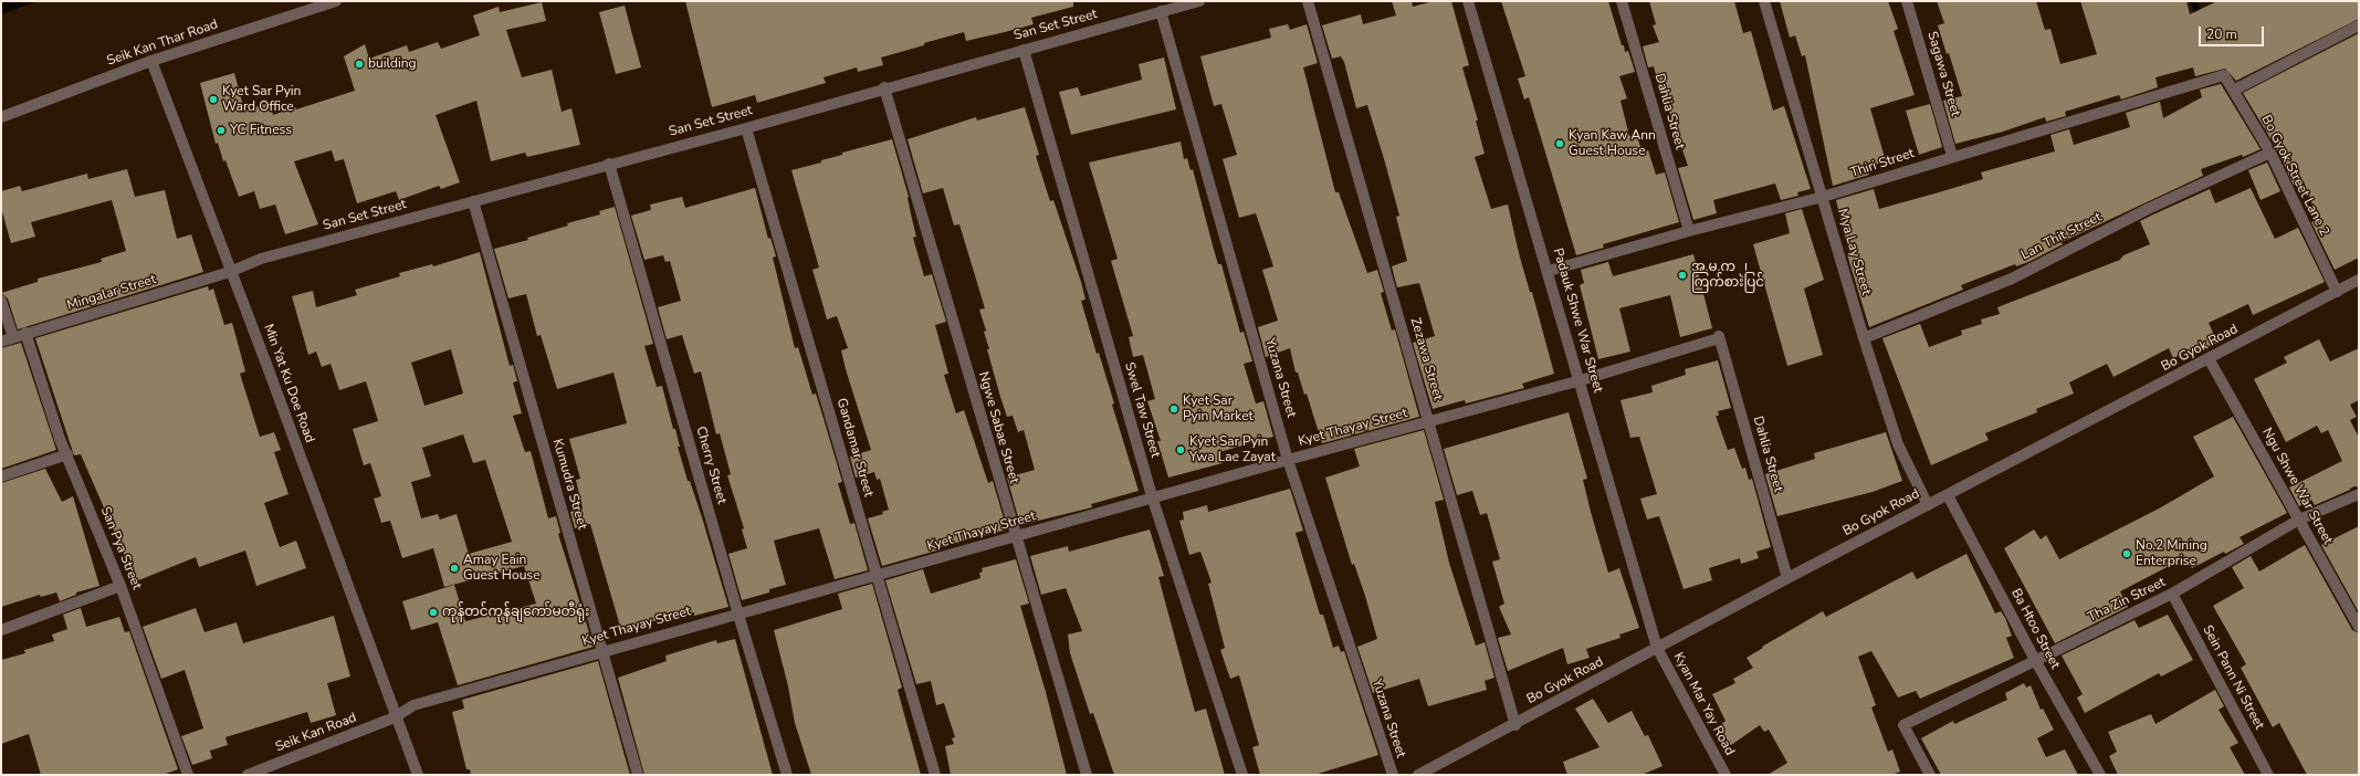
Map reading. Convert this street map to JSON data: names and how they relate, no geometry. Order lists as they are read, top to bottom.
{
  "streets": {
    "street": [
      "San Set Street",
      "Seik Kan Thar Road",
      "Sagawa Street",
      "Dahlia Street",
      "Thiri Street",
      "Bo Gyok Street Lane 2",
      "Lan Thit Street",
      "Mya Lay Street",
      "Mingalar Street",
      "Padauk Shwe War Street",
      "Bo Gyok Road",
      "Zezawa Street",
      "Yuzana Street",
      "Min Yat Ku Doe Road",
      "Swel Taw Street",
      "Ngwe Sabae Street",
      "Kyet Thayay Street",
      "Gandamar Street",
      "Cherry Street",
      "Kumudra Street",
      "Ngu Shwe War Street",
      "San Pya Street",
      "Tha Zin Street",
      "Ba Htoo Street",
      "Sein Pann Ni Street",
      "Kyan Mar Yay Road",
      "Seik Kan Road"
    ]
  },
  "crossings": [
    ["San Set Street", "Mingalar Street"],
    ["San Set Street", "Yuzana Street"],
    ["San Set Street", "Min Yat Ku Doe Road"],
    ["San Set Street", "Swel Taw Street"],
    ["San Set Street", "Ngwe Sabae Street"],
    ["San Set Street", "Gandamar Street"],
    ["San Set Street", "Cherry Street"],
    ["San Set Street", "Kumudra Street"],
    ["Seik Kan Thar Road", "Min Yat Ku Doe Road"],
    ["Sagawa Street", "Thiri Street"],
    ["Dahlia Street", "Thiri Street"],
    ["Dahlia Street", "Padauk Shwe War Street"],
    ["Dahlia Street", "Bo Gyok Road"],
    ["Dahlia Street", "Kyet Thayay Street"],
    ["Thiri Street", "Bo Gyok Street Lane 2"],
    ["Thiri Street", "Mya Lay Street"],
    ["Thiri Street", "Padauk Shwe War Street"],
    ["Bo Gyok Street Lane 2", "Lan Thit Street"],
    ["Bo Gyok Street Lane 2", "Bo Gyok Road"],
    ["Lan Thit Street", "Mya Lay Street"],
    ["Mya Lay Street", "Bo Gyok Road"],
    ["Mingalar Street", "Min Yat Ku Doe Road"],
    ["Mingalar Street", "San Pya Street"],
    ["Padauk Shwe War Street", "Bo Gyok Road"],
    ["Padauk Shwe War Street", "Kyet Thayay Street"],
    ["Padauk Shwe War Street", "Kyan Mar Yay Road"],
    ["Bo Gyok Road", "Zezawa Street"],
    ["Bo Gyok Road", "Ngu Shwe War Street"],
    ["Bo Gyok Road", "Ba Htoo Street"],
    ["Bo Gyok Road", "Kyan Mar Yay Road"],
    ["Zezawa Street", "Kyet Thayay Street"],
    ["Yuzana Street", "Kyet Thayay Street"],
    ["Min Yat Ku Doe Road", "Kyet Thayay Street"],
    ["Min Yat Ku Doe Road", "Seik Kan Road"],
    ["Swel Taw Street", "Kyet Thayay Street"],
    ["Ngwe Sabae Street", "Kyet Thayay Street"],
    ["Kyet Thayay Street", "Gandamar Street"],
    ["Kyet Thayay Street", "Cherry Street"],
    ["Kyet Thayay Street", "Kumudra Street"],
    ["Kyet Thayay Street", "Seik Kan Road"],
    ["Ngu Shwe War Street", "Tha Zin Street"],
    ["Tha Zin Street", "Ba Htoo Street"],
    ["Tha Zin Street", "Sein Pann Ni Street"]
  ],
  "places": [
    "building",
    "Kyet Sar Pyin Ward Office",
    "YC Fitness",
    "Kyan Kaw Ann Guest House",
    "အ.မ.က ၂ ကြက်စားပြင်",
    "Kyet Sar Pyin Market",
    "Kyet Sar Pyin Ywa Lae Zayat",
    "No.2 Mining Enterprise",
    "Amay Eain Guest House",
    "ကုန်တင်ကုန်ချကော်မတီရုံး"
  ],
  "scale_bar": "20 m"
}
